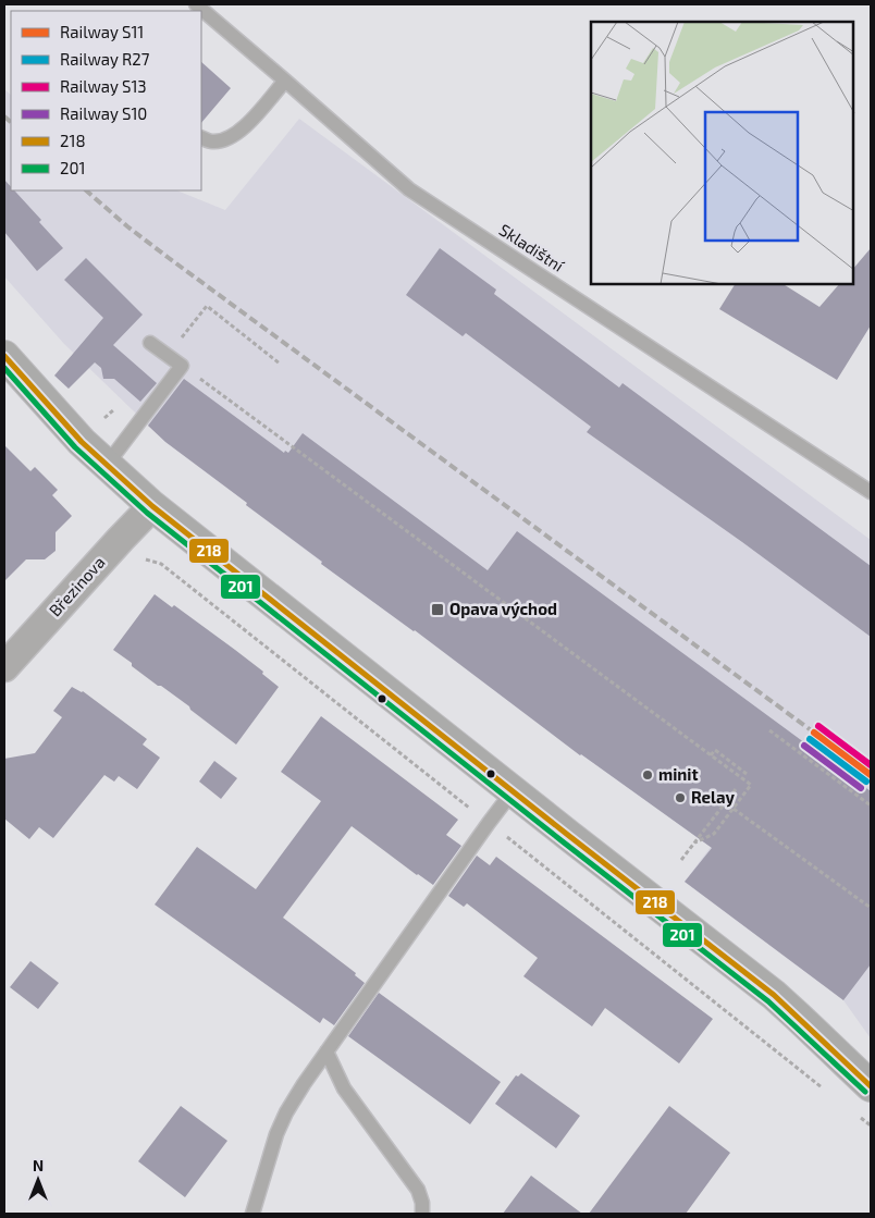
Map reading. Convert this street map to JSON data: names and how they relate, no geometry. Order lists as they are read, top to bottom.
{
  "streets": {
    "street": ["Březinova"],
    "lane": ["Skladištní"]
  },
  "places": {
    "transit": ["Opava východ"],
    "other": ["minit", "Relay"]
  },
  "lines": [
    "transit line 218",
    "transit line 201",
    "rail line S13",
    "rail line S11",
    "rail line R27",
    "rail line S10"
  ],
  "legend": [
    "Railway S11",
    "Railway R27",
    "Railway S13",
    "Railway S10",
    "218",
    "201"
  ],
  "north": "top"
}
